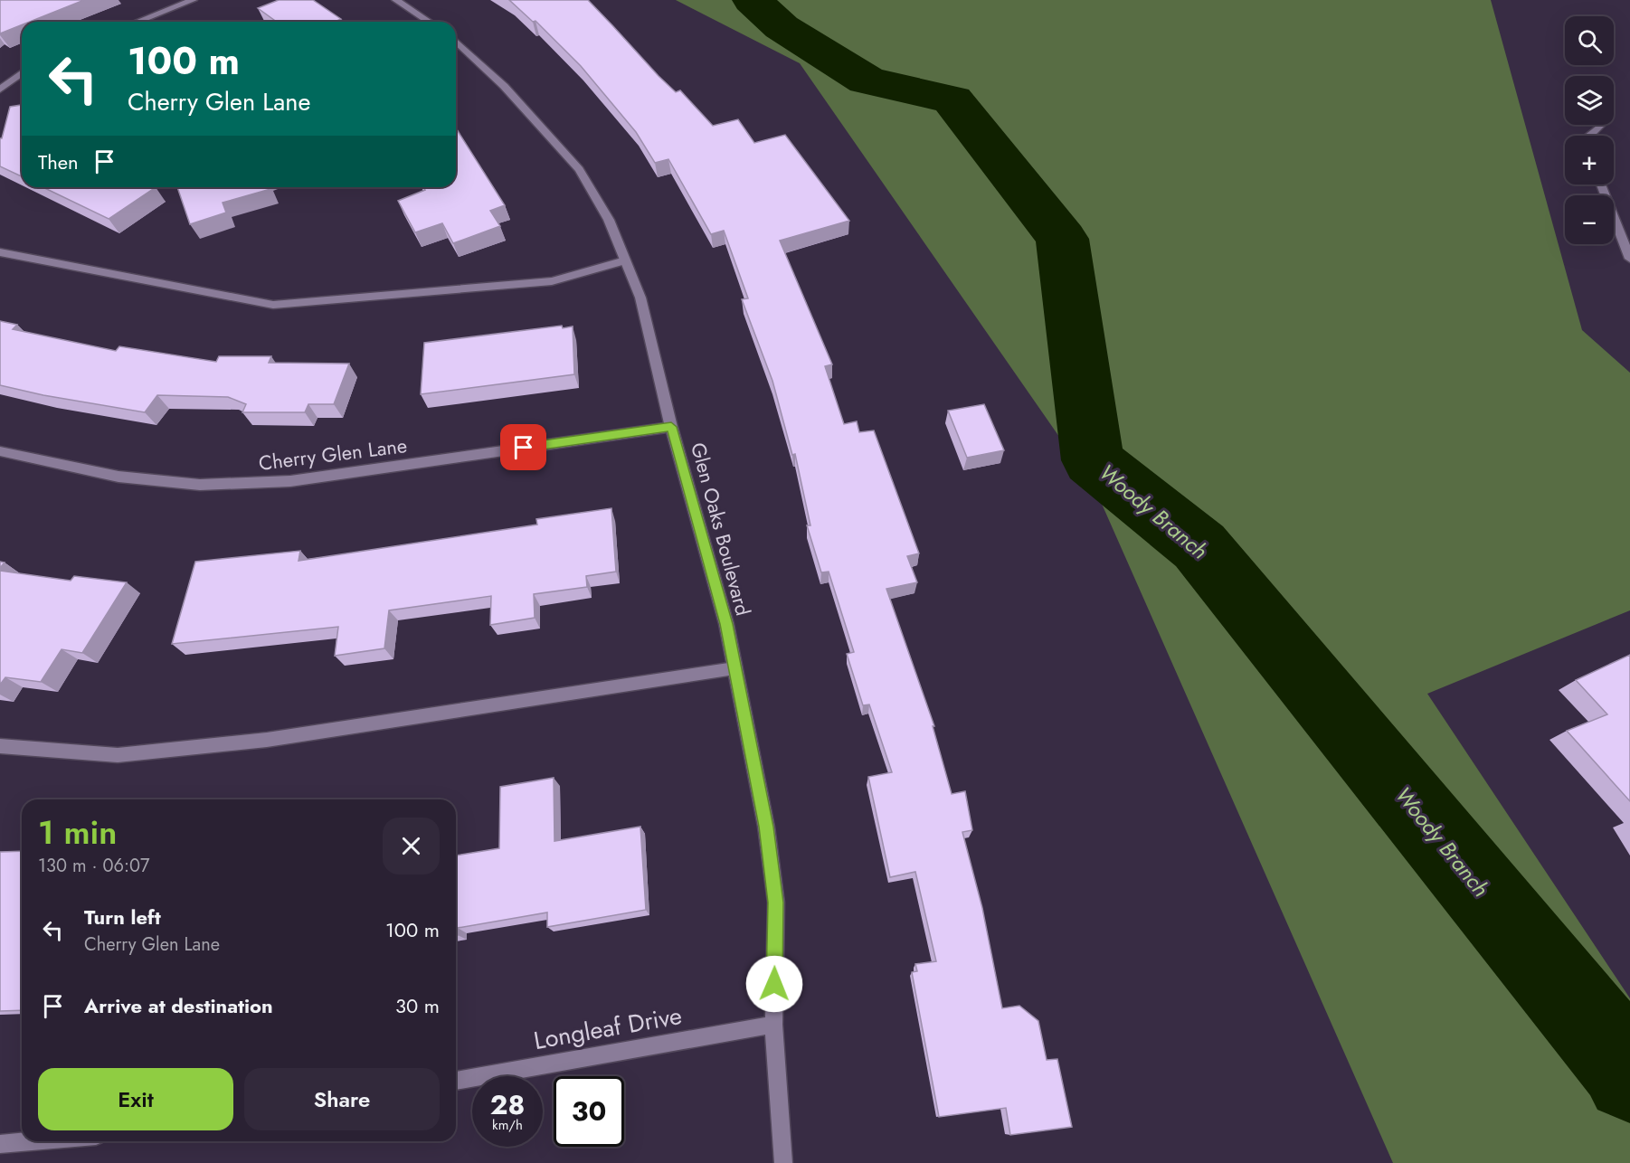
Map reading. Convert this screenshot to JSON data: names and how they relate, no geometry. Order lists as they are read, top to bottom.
{
  "streets": {
    "street": ["Cherry Glen Lane", "Glen Oaks Boulevard", "Longleaf Drive"]
  },
  "crossings": [
    ["Cherry Glen Lane", "Glen Oaks Boulevard"],
    ["Glen Oaks Boulevard", "Longleaf Drive"]
  ],
  "water": ["Woody Branch"],
  "page": {
    "map_buttons": ["+", "−"],
    "turn": ["100 m", "Cherry Glen Lane"],
    "then": "Then",
    "heading": ["1 min", "130 m · 06:07"],
    "list": [
      {
        "name": "Turn left",
        "note": "Cherry Glen Lane",
        "value": "100 m"
      },
      {
        "name": "Arrive at destination",
        "value": "30 m"
      }
    ],
    "buttons": ["Exit", "Share"],
    "speed": "28 km/h",
    "limit": "30"
  }
}
